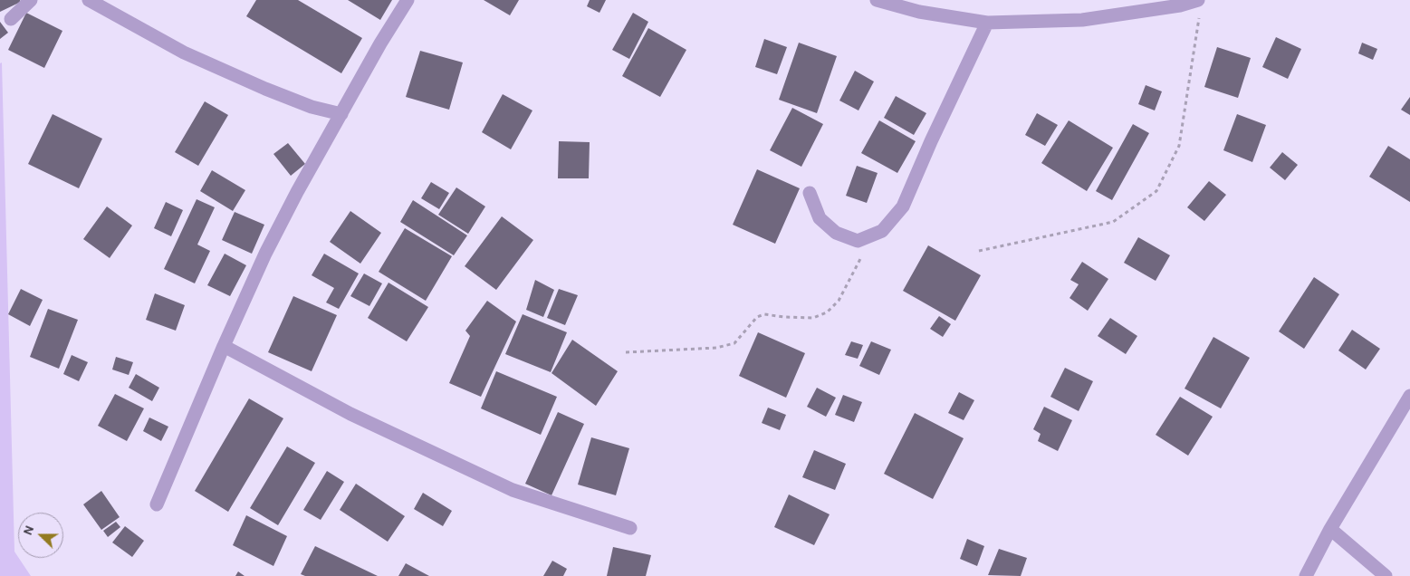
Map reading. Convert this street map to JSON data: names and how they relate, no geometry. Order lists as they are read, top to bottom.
{
  "north": "left"
}
